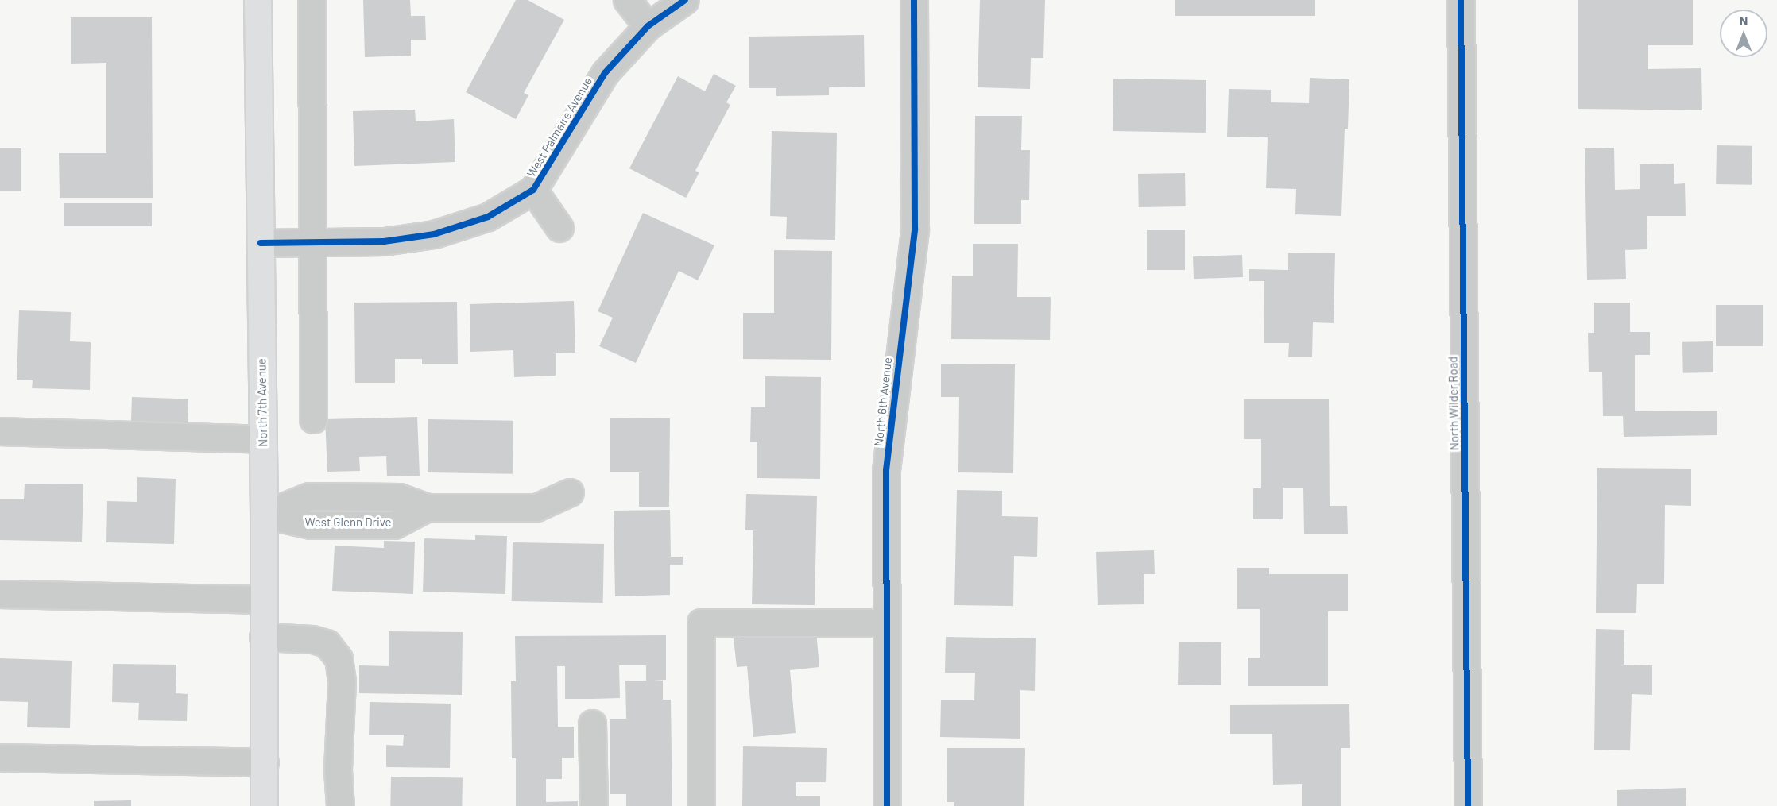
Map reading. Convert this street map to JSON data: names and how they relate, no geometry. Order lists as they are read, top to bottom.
{
  "streets": {
    "main road": ["North 7th Avenue"],
    "street": [
      "West Palmaire Avenue",
      "North 6th Avenue",
      "North Wilder Road",
      "West Glenn Drive"
    ]
  },
  "crossings": [
    ["West Palmaire Avenue", "North 7th Avenue"],
    ["North 7th Avenue", "West Glenn Drive"]
  ],
  "north": "top"
}
